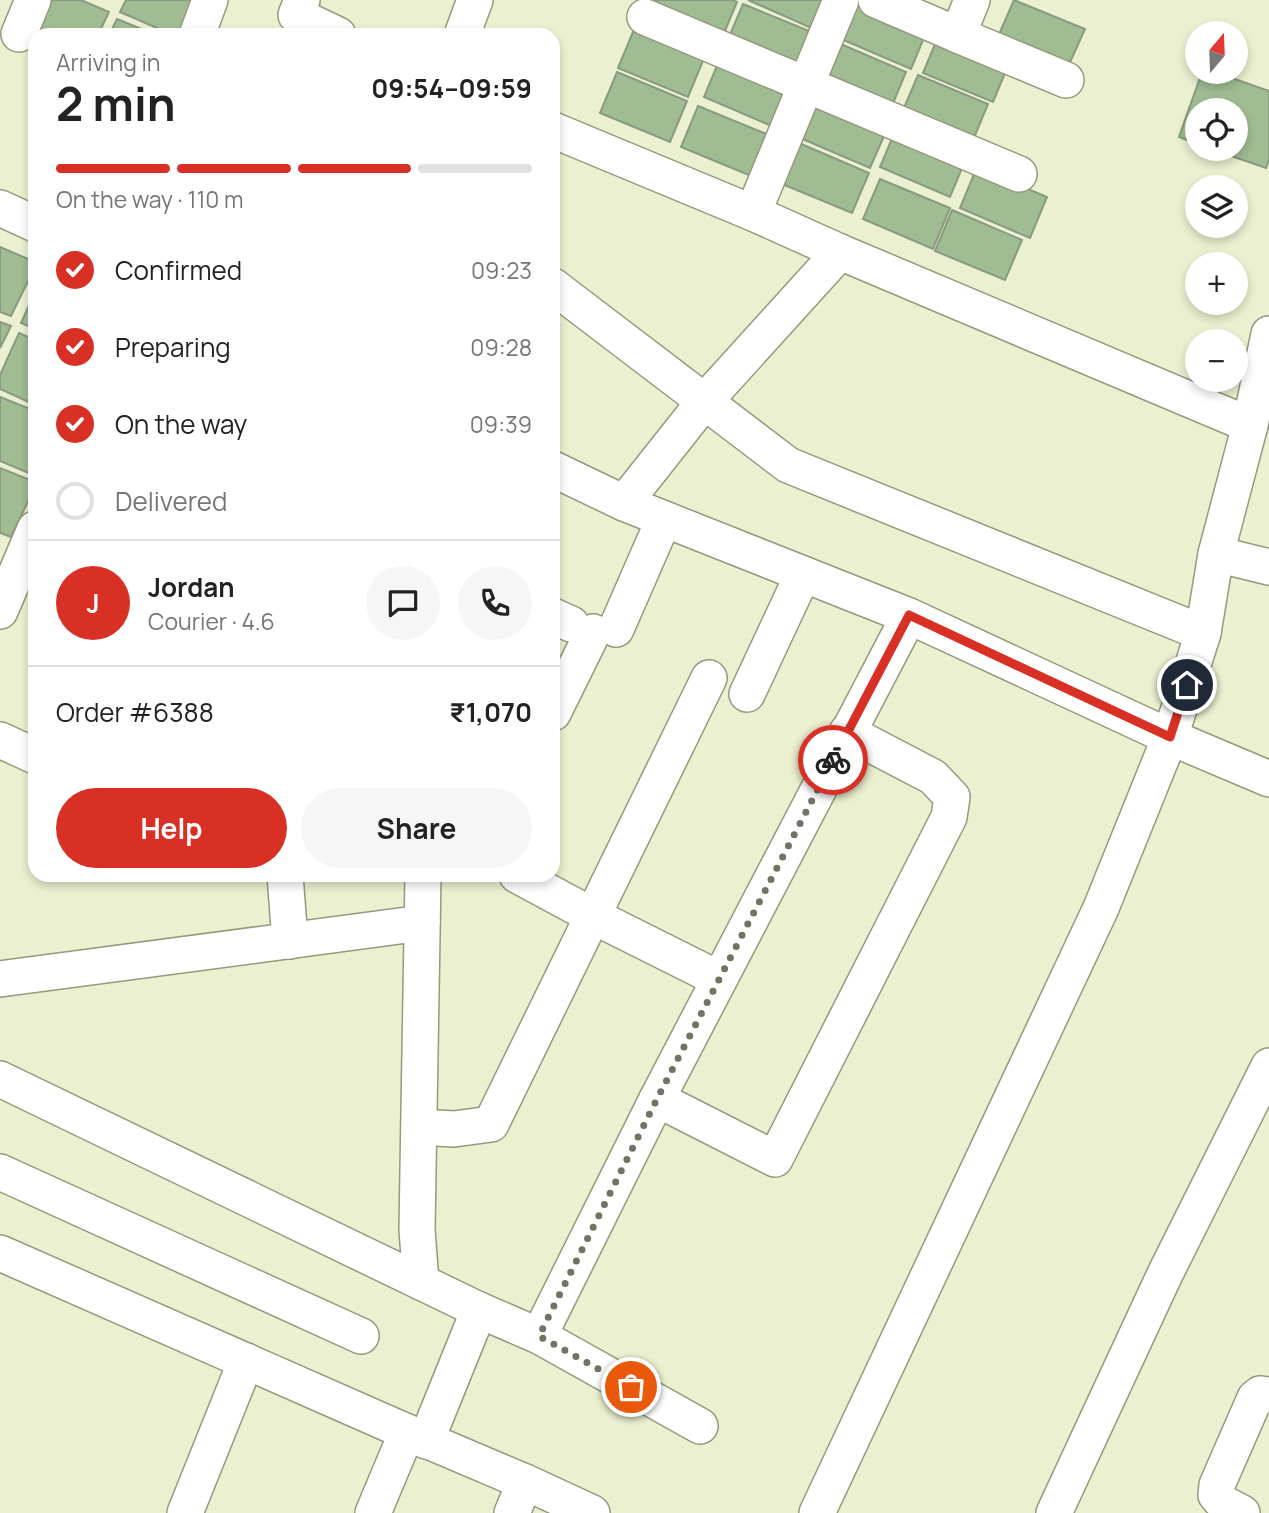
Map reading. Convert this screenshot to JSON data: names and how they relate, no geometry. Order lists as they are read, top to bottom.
{
  "north": "top",
  "page": {
    "map_buttons": ["+", "−"],
    "heading": ["2 min", "Arriving in", "09:54–09:59"],
    "panel": [
      "Jordan",
      "Courier · 4.6",
      "Order #6388",
      "₹1,070"
    ],
    "bar": "On the way · 110 m",
    "list": [
      ["Confirmed", "09:23"],
      ["Preparing", "09:28"],
      ["On the way", "09:39"],
      "Delivered"
    ],
    "round": "J",
    "buttons": ["Help", "Share"]
  }
}
